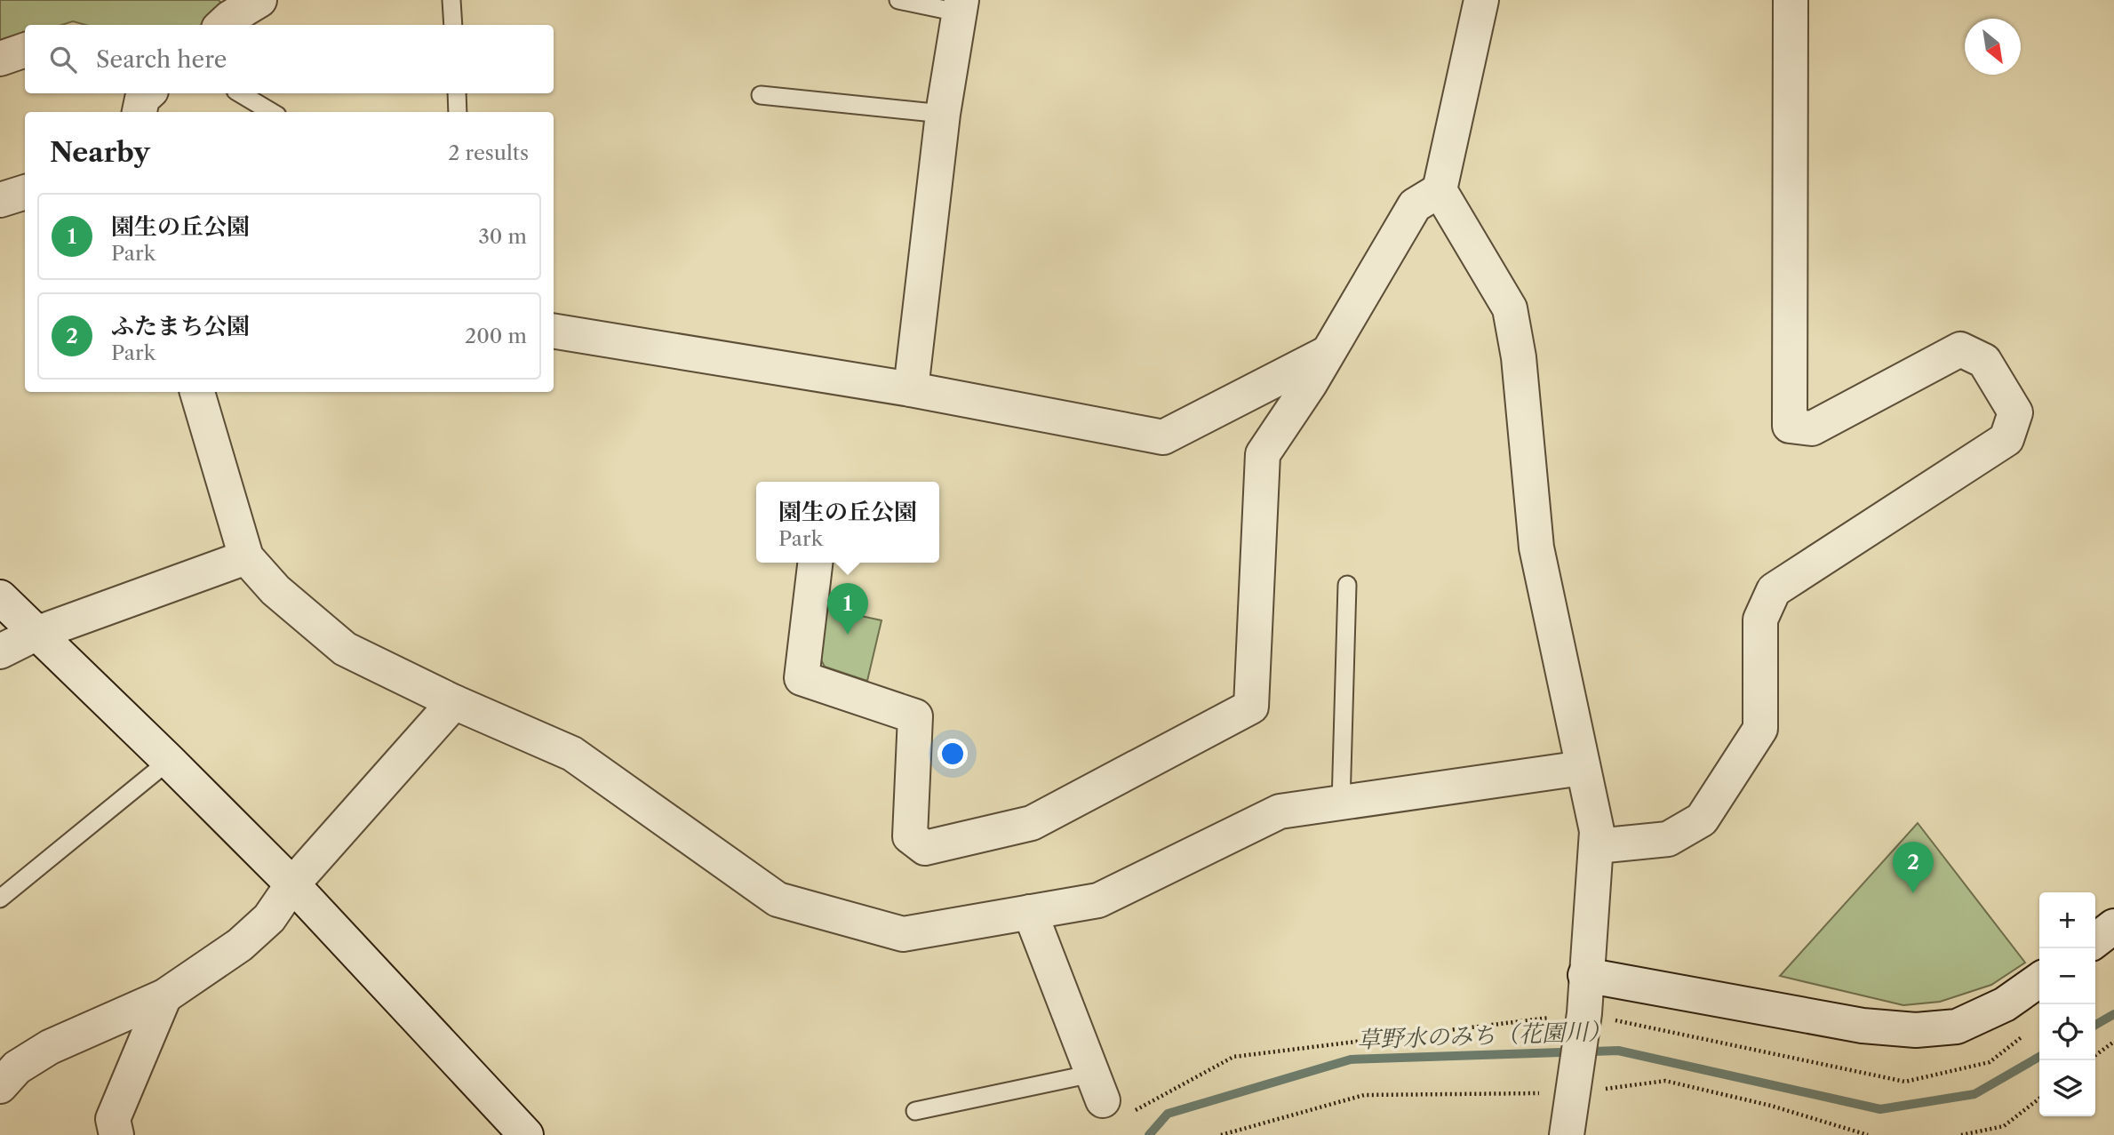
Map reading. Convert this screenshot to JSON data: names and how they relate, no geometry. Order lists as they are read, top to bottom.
{
  "water": ["草野水のみち（花園川）"],
  "north": "bottom right",
  "page": {
    "search": "Search here",
    "heading": ["Nearby", "2 results"],
    "list": [
      {
        "mark": "1",
        "name": "園生の丘公園",
        "note": "Park",
        "value": "30 m"
      },
      {
        "mark": "2",
        "name": "ふたまち公園",
        "note": "Park",
        "value": "200 m"
      }
    ],
    "popup": ["園生の丘公園", "Park"],
    "pins": ["1", "2"],
    "map_buttons": ["+", "−"]
  }
}
